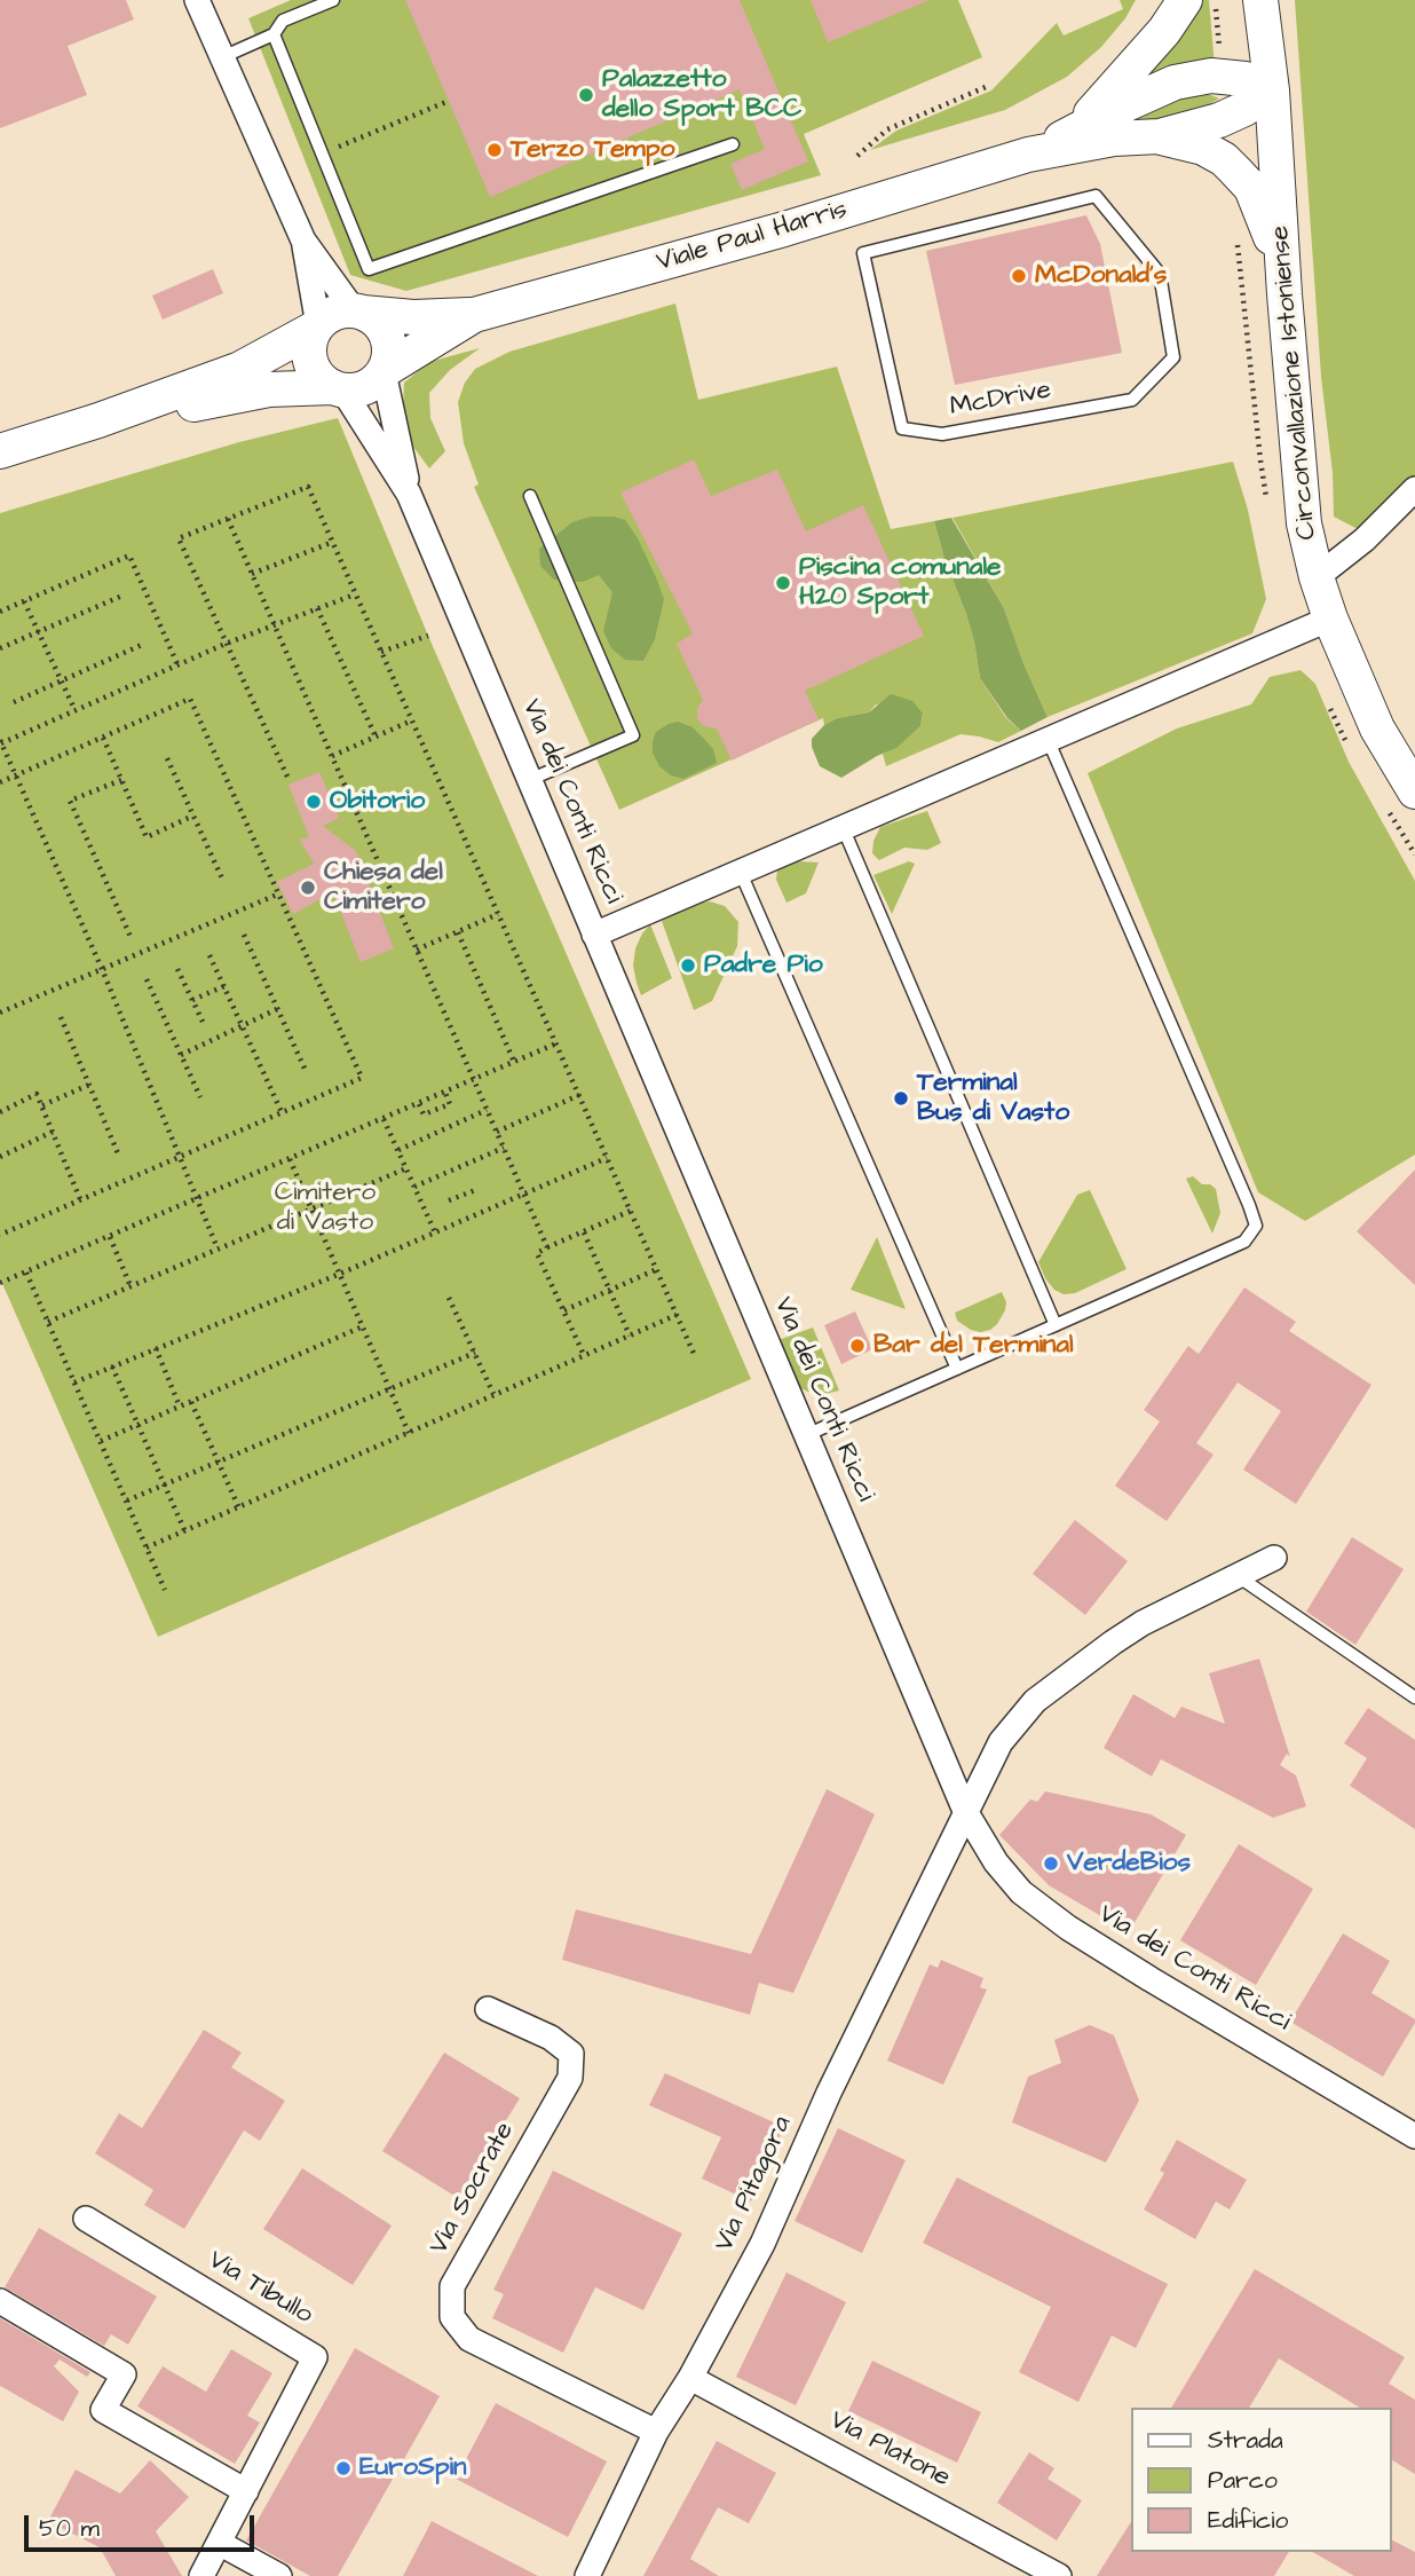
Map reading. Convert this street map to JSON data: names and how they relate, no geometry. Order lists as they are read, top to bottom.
{
  "streets": {
    "main road": ["Viale Paul Harris", "Circonvallazione Istoniense"],
    "street": [
      "Via dei Conti Ricci",
      "Via Pitagora",
      "Via Socrate",
      "Via Tibullo",
      "Via Platone"
    ],
    "lane": ["McDrive"]
  },
  "crossings": [
    ["Viale Paul Harris", "Circonvallazione Istoniense"],
    ["Viale Paul Harris", "Via dei Conti Ricci"],
    ["Via dei Conti Ricci", "Via Pitagora"],
    ["Via Pitagora", "Via Socrate"],
    ["Via Pitagora", "Via Platone"]
  ],
  "parks": ["Cimitero di Vasto"],
  "places": [
    "Palazzetto dello Sport BCC",
    "Terzo Tempo",
    "McDonald's",
    "Piscina comunale H20 Sport",
    "Obitorio",
    "Chiesa del Cimitero",
    "Padre Pio",
    "Terminal Bus di Vasto",
    "Bar del Terminal",
    "VerdeBios",
    "EuroSpin"
  ],
  "legend": ["Strada", "Parco", "Edificio"],
  "scale_bar": "50 m"
}
